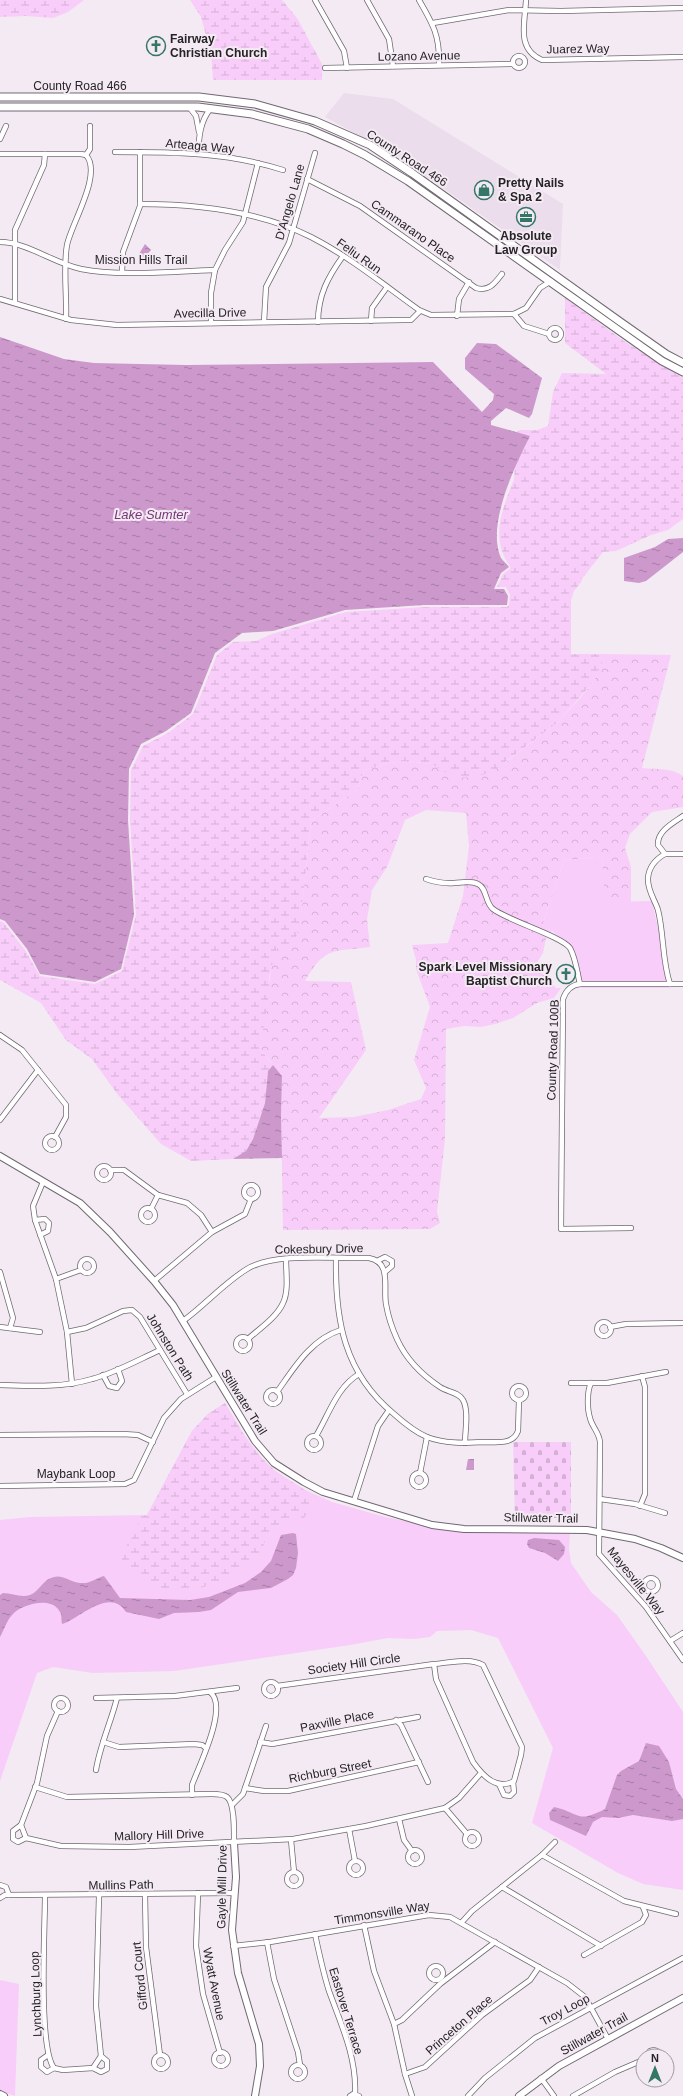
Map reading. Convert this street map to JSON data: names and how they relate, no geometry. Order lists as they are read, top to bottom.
{
  "streets": {
    "main road": ["County Road 466"],
    "street": [
      "Juarez Way",
      "Lozano Avenue",
      "Arteaga Way",
      "D'Angelo Lane",
      "Cammarano Place",
      "Feliu Run",
      "Mission Hills Trail",
      "Avecilla Drive",
      "County Road 100B",
      "Cokesbury Drive",
      "Johnston Path",
      "Stillwater Trail",
      "Maybank Loop",
      "Mayesville Way",
      "Society Hill Circle",
      "Paxville Place",
      "Richburg Street",
      "Mallory Hill Drive",
      "Mullins Path",
      "Gayle Mill Drive",
      "Timmonsville Way",
      "Gifford Court",
      "Wyatt Avenue",
      "Lynchburg Loop",
      "Troy Loop",
      "Eastover Terrace",
      "Princeton Place"
    ]
  },
  "crossings": [
    ["D'Angelo Lane", "Cammarano Place"],
    ["D'Angelo Lane", "Feliu Run"],
    ["D'Angelo Lane", "Avecilla Drive"],
    ["Feliu Run", "Avecilla Drive"],
    ["Cokesbury Drive", "Stillwater Trail"],
    ["Johnston Path", "Maybank Loop"],
    ["Stillwater Trail", "Maybank Loop"],
    ["Stillwater Trail", "Mayesville Way"],
    ["Stillwater Trail", "Timmonsville Way"],
    ["Society Hill Circle", "Mallory Hill Drive"],
    ["Mallory Hill Drive", "Gayle Mill Drive"],
    ["Mullins Path", "Gayle Mill Drive"],
    ["Mullins Path", "Gifford Court"],
    ["Mullins Path", "Wyatt Avenue"],
    ["Mullins Path", "Lynchburg Loop"],
    ["Gayle Mill Drive", "Timmonsville Way"],
    ["Timmonsville Way", "Troy Loop"],
    ["Timmonsville Way", "Eastover Terrace"],
    ["Timmonsville Way", "Princeton Place"]
  ],
  "water": ["Lake Sumter"],
  "places": {
    "church": ["Fairway Christian Church", "Spark Level Missionary Baptist Church"],
    "shop": ["Pretty Nails & Spa 2"],
    "office": ["Absolute Law Group"]
  },
  "north": "top"
}
